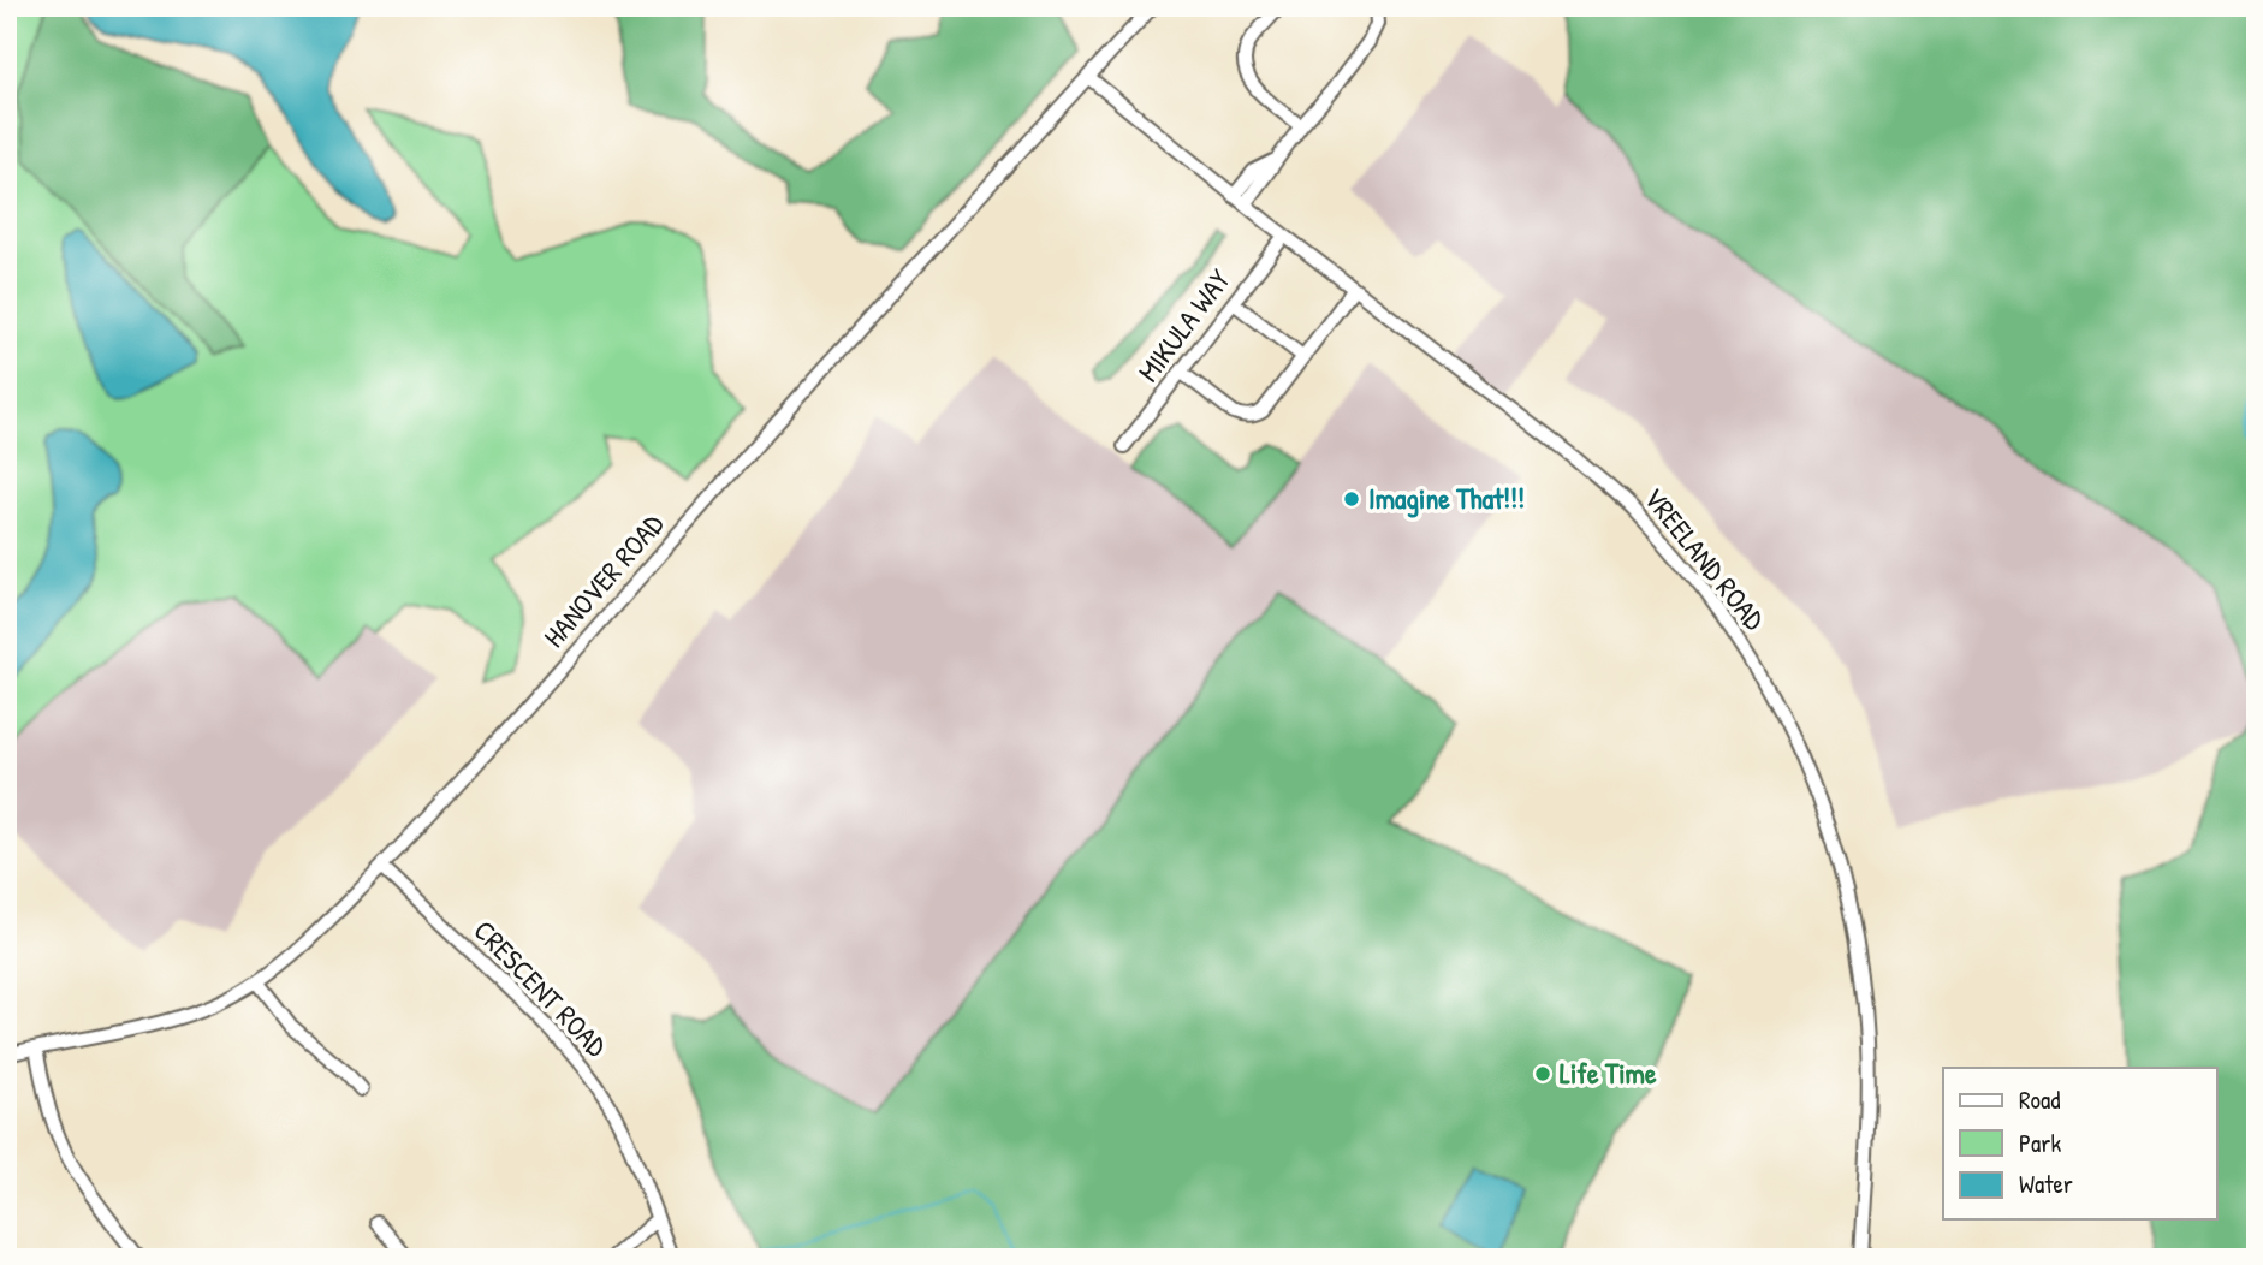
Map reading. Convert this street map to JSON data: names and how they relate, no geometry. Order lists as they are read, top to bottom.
{
  "streets": {
    "street": [
      "MIKULA WAY",
      "VREELAND ROAD",
      "HANOVER ROAD",
      "CRESCENT ROAD"
    ]
  },
  "crossings": [
    ["MIKULA WAY", "VREELAND ROAD"],
    ["VREELAND ROAD", "HANOVER ROAD"],
    ["HANOVER ROAD", "CRESCENT ROAD"]
  ],
  "places": ["Imagine That!!!", "Life Time"],
  "legend": ["Road", "Park", "Water"]
}
